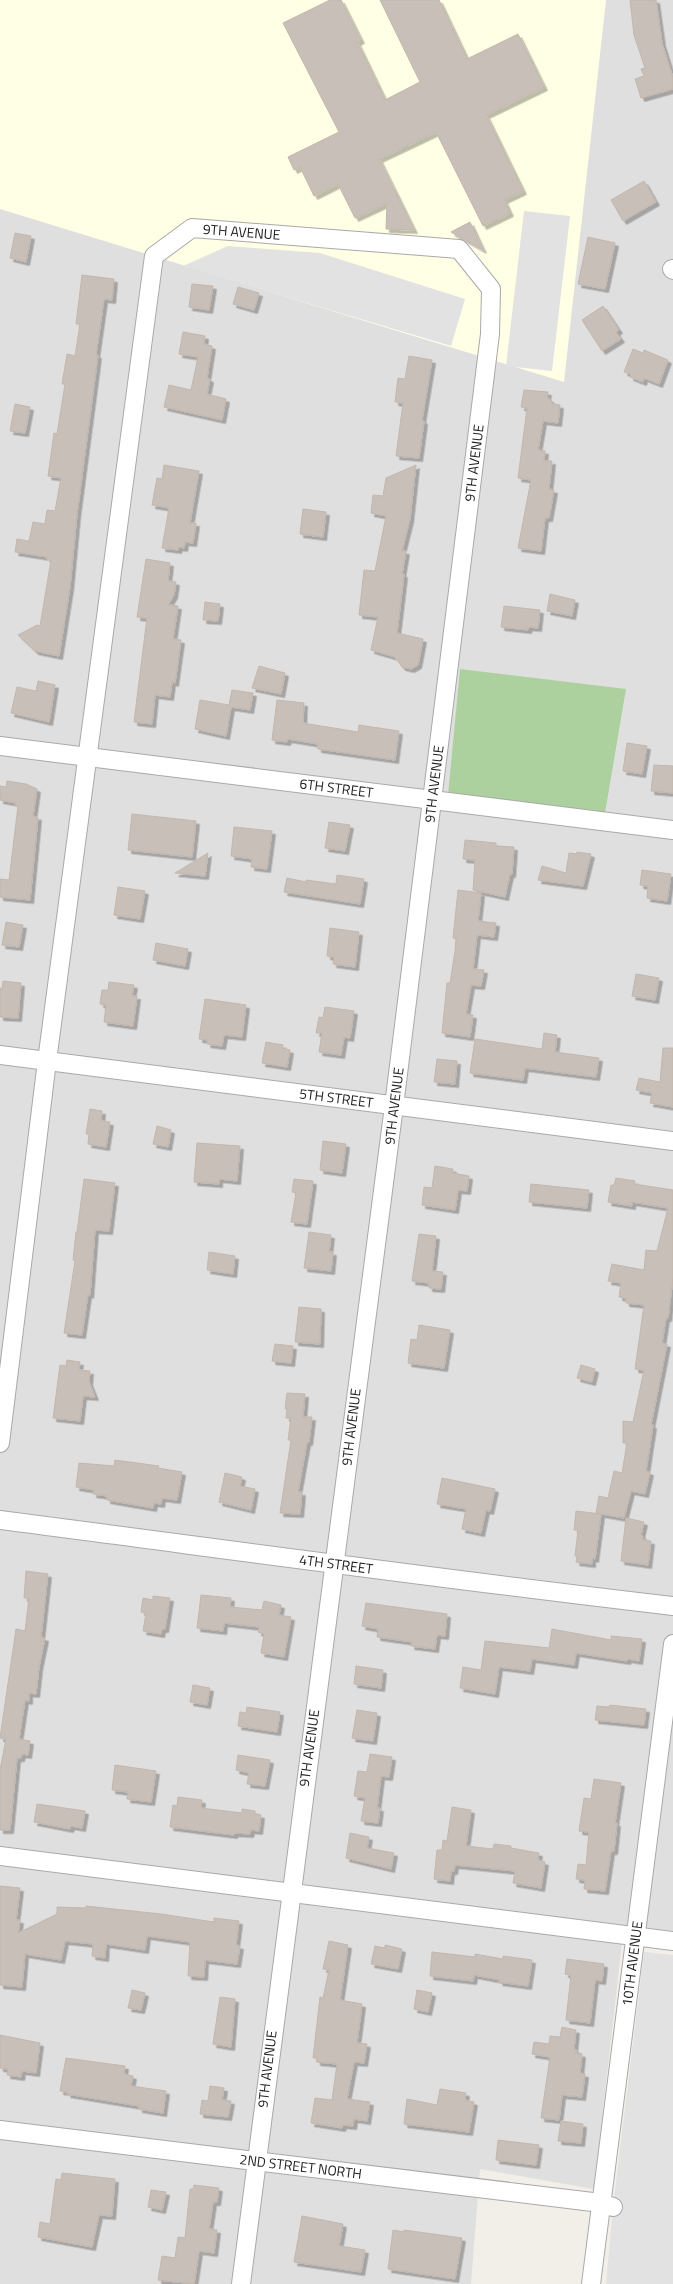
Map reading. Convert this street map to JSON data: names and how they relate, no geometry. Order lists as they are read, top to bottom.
{
  "streets": {
    "street": [
      "9TH AVENUE",
      "6TH STREET",
      "5TH STREET",
      "4TH STREET",
      "10TH AVENUE",
      "2ND STREET NORTH"
    ]
  },
  "crossings": [
    ["9TH AVENUE", "6TH STREET"],
    ["9TH AVENUE", "5TH STREET"],
    ["9TH AVENUE", "4TH STREET"],
    ["9TH AVENUE", "2ND STREET NORTH"],
    ["10TH AVENUE", "2ND STREET NORTH"]
  ]
}
